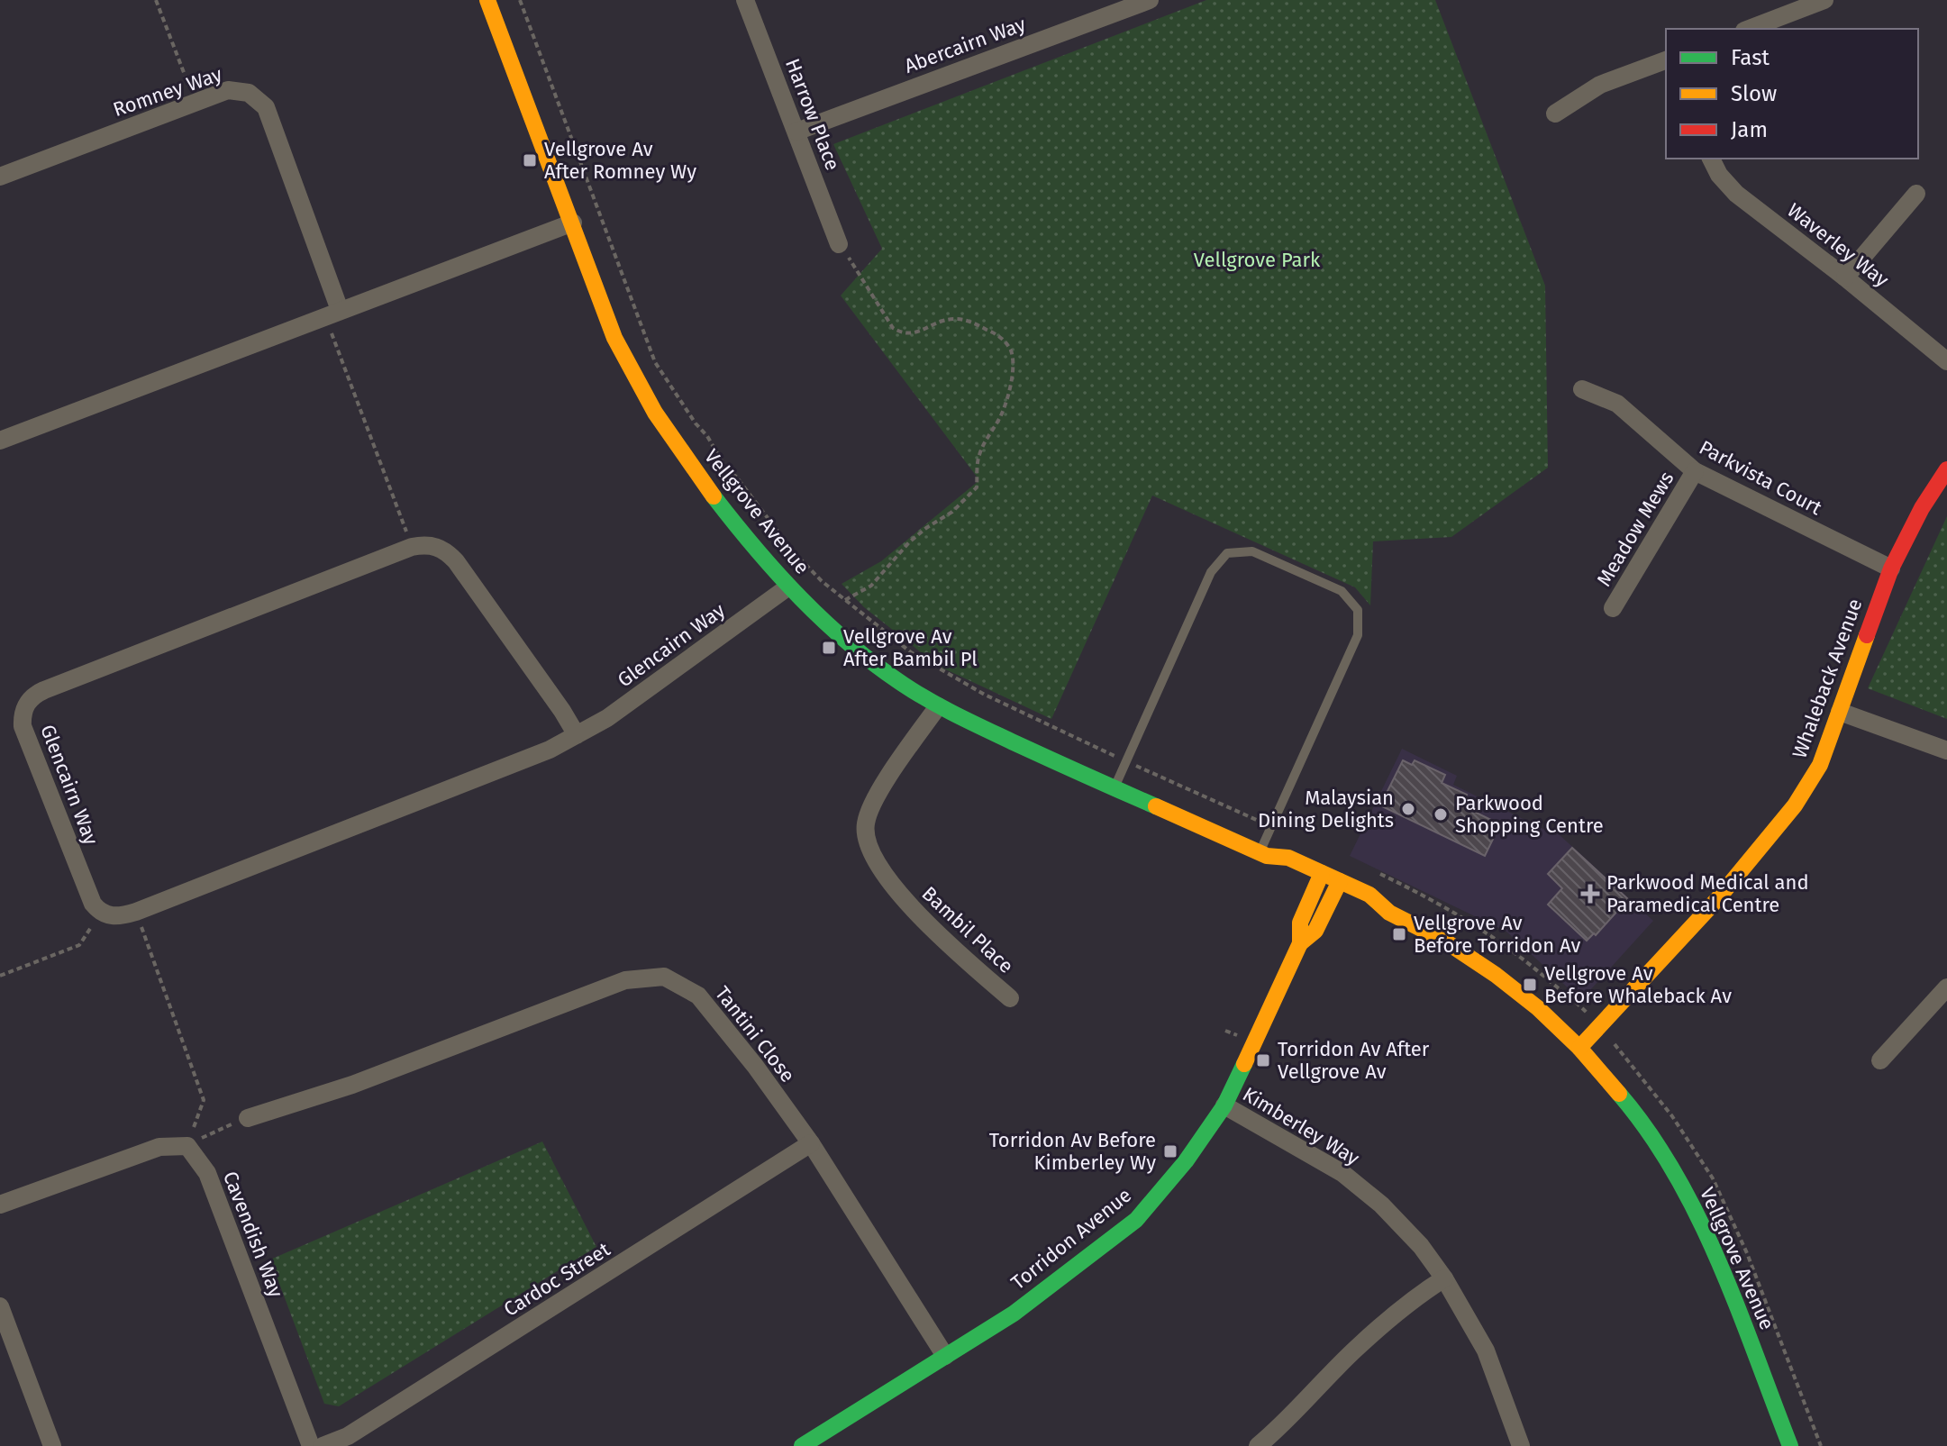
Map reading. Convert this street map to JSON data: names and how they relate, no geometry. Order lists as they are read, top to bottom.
{
  "streets": {
    "street": [
      "Abercairn Way",
      "Romney Way",
      "Harrow Place",
      "Waverley Way",
      "Parkvista Court",
      "Vellgrove Avenue",
      "Meadow Mews",
      "Glencairn Way",
      "Whaleback Avenue",
      "Bambil Place",
      "Tantini Close",
      "Kimberley Way",
      "Cavendish Way",
      "Torridon Avenue",
      "Cardoc Street"
    ]
  },
  "crossings": [
    ["Abercairn Way", "Harrow Place"],
    ["Parkvista Court", "Meadow Mews"],
    ["Parkvista Court", "Whaleback Avenue"],
    ["Vellgrove Avenue", "Glencairn Way"],
    ["Vellgrove Avenue", "Whaleback Avenue"],
    ["Vellgrove Avenue", "Bambil Place"],
    ["Vellgrove Avenue", "Torridon Avenue"],
    ["Tantini Close", "Torridon Avenue"],
    ["Tantini Close", "Cardoc Street"],
    ["Kimberley Way", "Torridon Avenue"]
  ],
  "parks": ["Vellgrove Park"],
  "places": {
    "transit": [
      "Vellgrove Av After Romney Wy",
      "Vellgrove Av After Bambil Pl",
      "Vellgrove Av Before Torridon Av",
      "Vellgrove Av Before Whaleback Av",
      "Torridon Av After Vellgrove Av",
      "Torridon Av Before Kimberley Wy"
    ],
    "other": ["Malaysian Dining Delights", "Parkwood Shopping Centre"],
    "health": ["Parkwood Medical and Paramedical Centre"]
  },
  "legend": ["Fast", "Slow", "Jam"]
}
